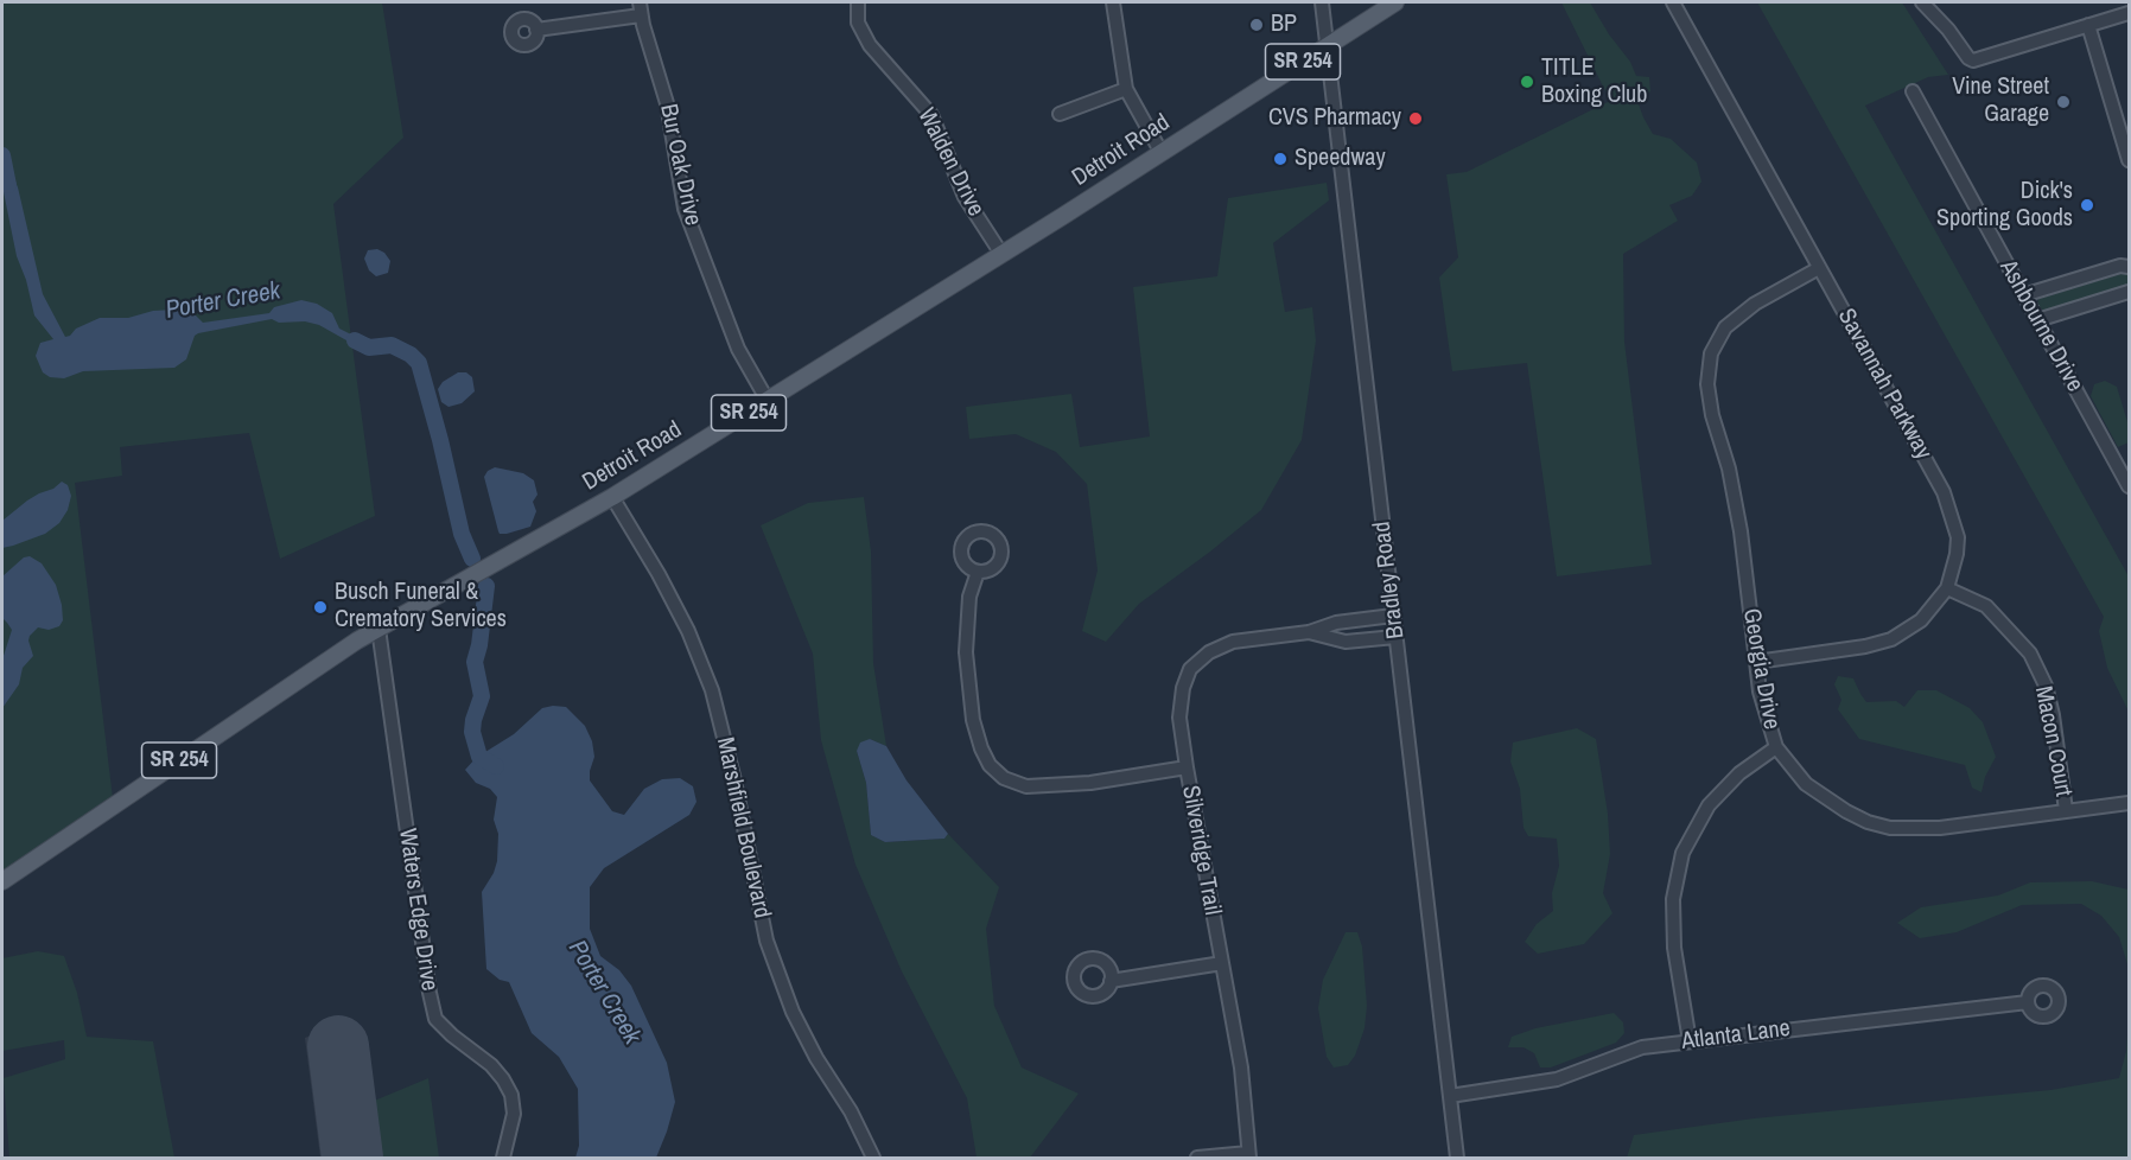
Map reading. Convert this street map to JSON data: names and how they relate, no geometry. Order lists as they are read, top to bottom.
{
  "streets": {
    "main road": ["SR 254", "Detroit Road"],
    "street": [
      "Walden Drive",
      "Bur Oak Drive",
      "Ashbourne Drive",
      "Savannah Parkway",
      "Bradley Road",
      "Georgia Drive",
      "Macon Court",
      "Marshfield Boulevard",
      "Silveridge Trail",
      "Waters Edge Drive",
      "Atlanta Lane"
    ]
  },
  "crossings": [
    ["Detroit Road", "Walden Drive"],
    ["Detroit Road", "Bur Oak Drive"],
    ["Detroit Road", "Bradley Road"],
    ["Detroit Road", "Marshfield Boulevard"],
    ["Detroit Road", "Waters Edge Drive"],
    ["Savannah Parkway", "Georgia Drive"],
    ["Savannah Parkway", "Macon Court"],
    ["Bradley Road", "Silveridge Trail"],
    ["Bradley Road", "Atlanta Lane"],
    ["Georgia Drive", "Macon Court"]
  ],
  "water": ["Porter Creek"],
  "places": [
    "BP",
    "TITLE Boxing Club",
    "Vine Street Garage",
    "CVS Pharmacy",
    "Speedway",
    "Dick's Sporting Goods",
    "Busch Funeral & Crematory Services"
  ]
}
